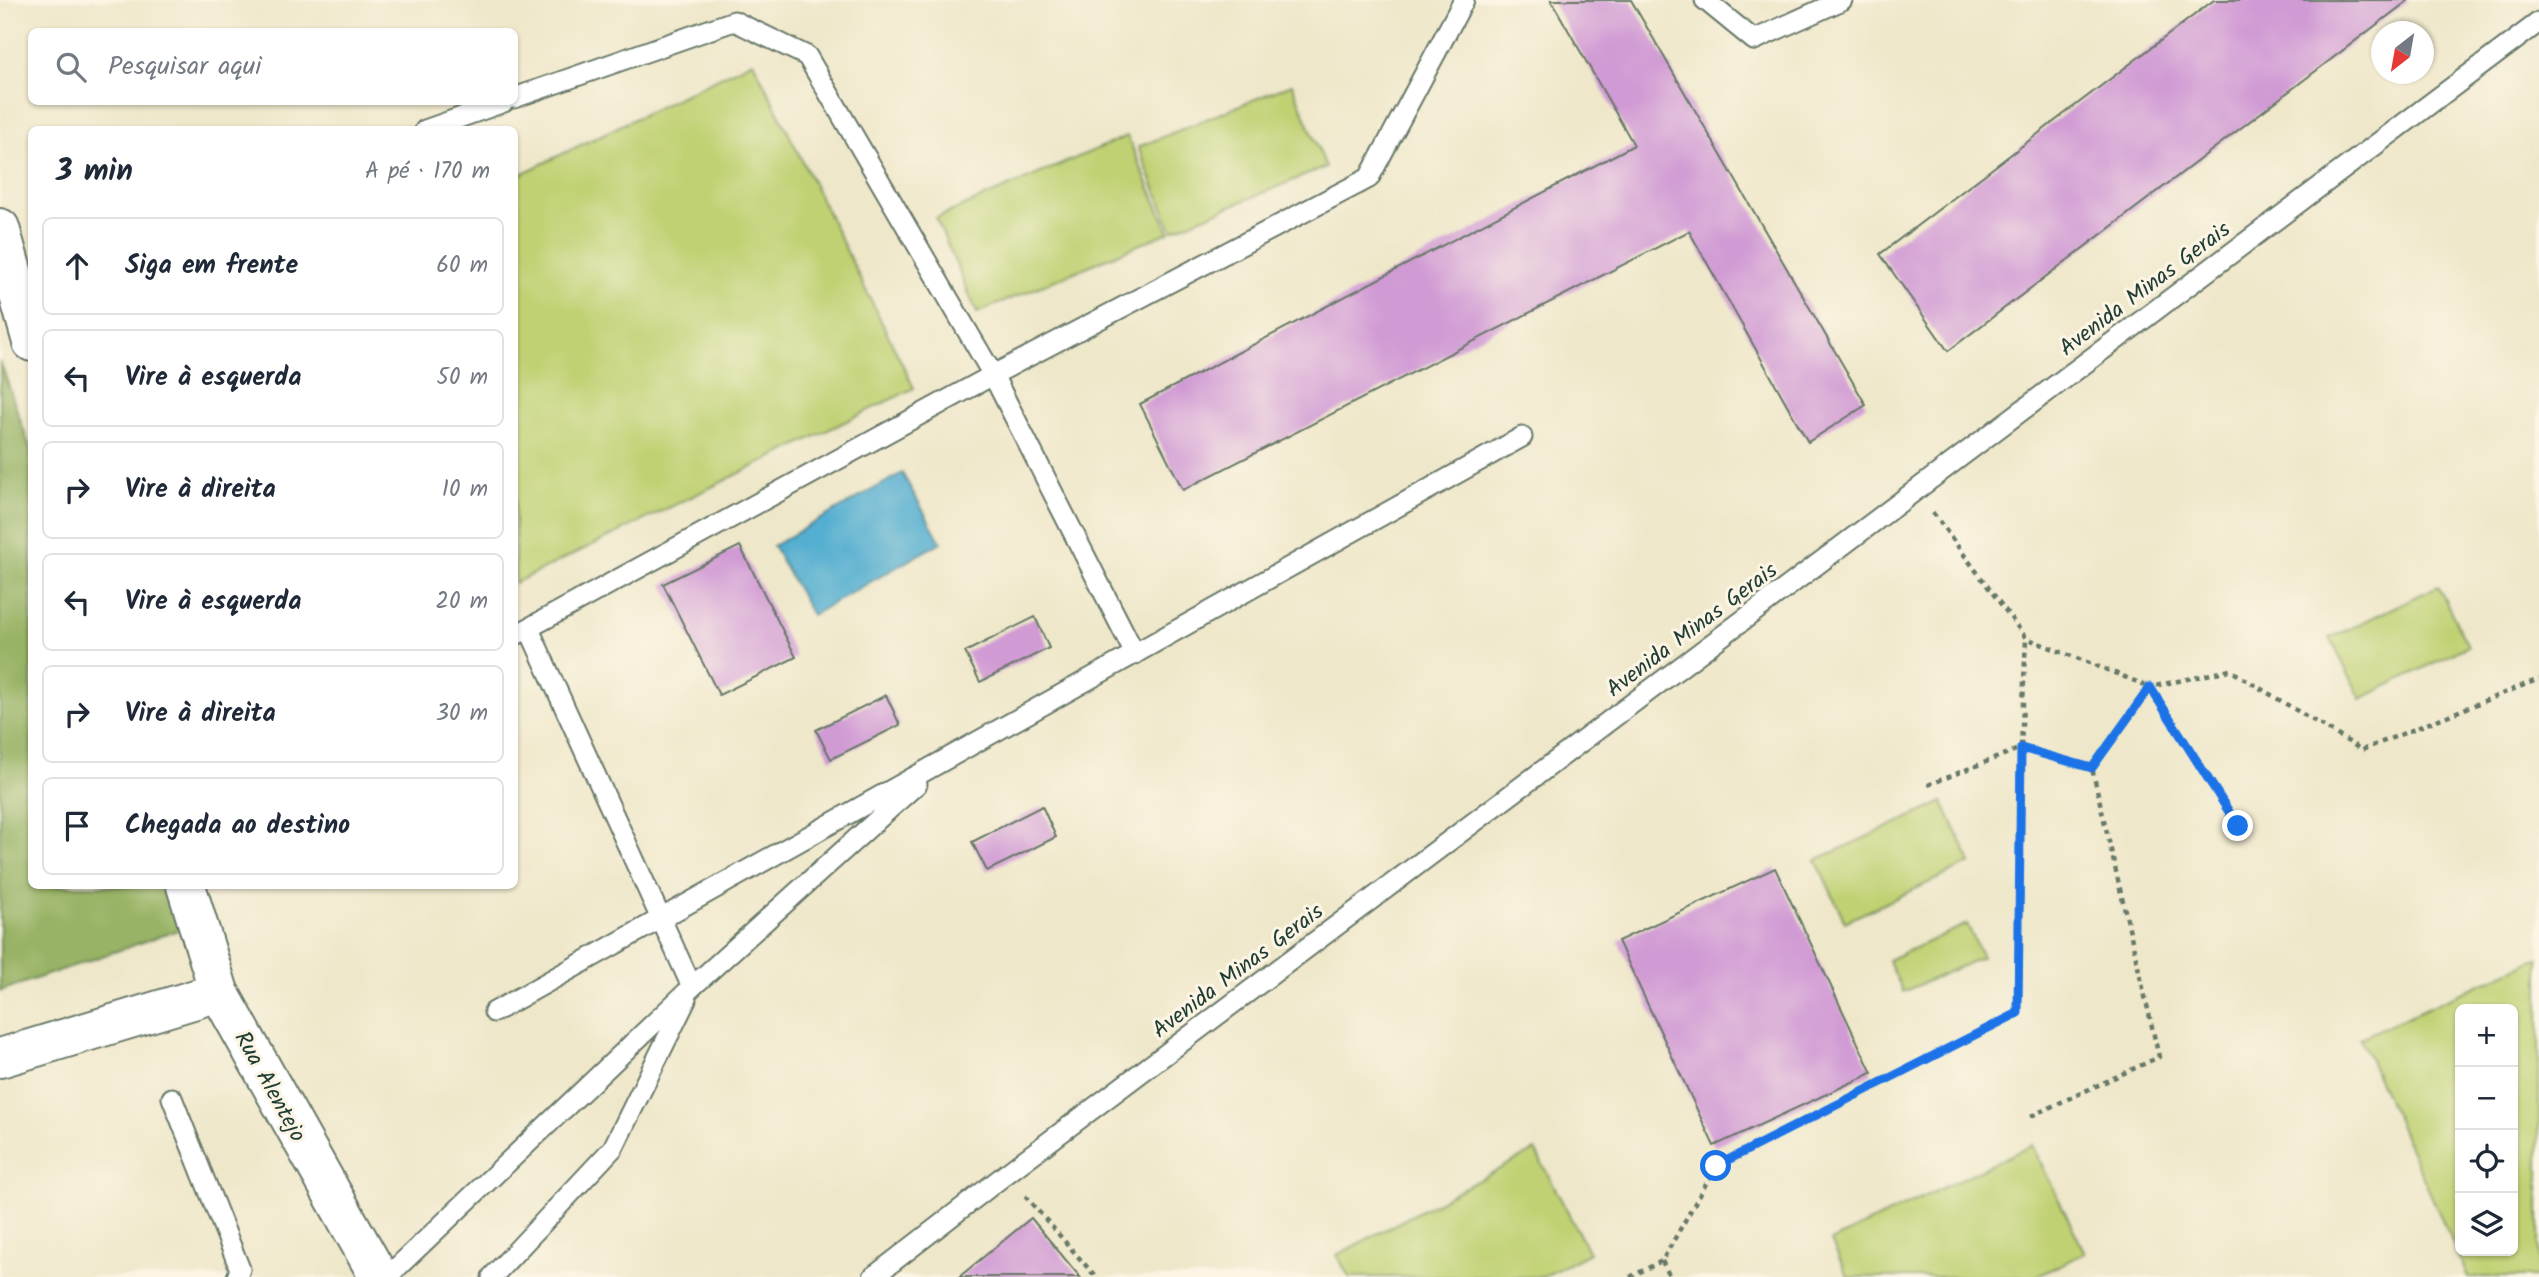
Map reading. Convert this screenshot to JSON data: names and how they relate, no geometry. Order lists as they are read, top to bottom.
{
  "streets": {
    "street": ["Rua Alentejo"],
    "lane": ["Avenida Minas Gerais"]
  },
  "north": "bottom left",
  "page": {
    "search": "Pesquisar aqui",
    "heading": ["3 min", "A pé · 170 m"],
    "list": [
      ["Siga em frente", "60 m"],
      ["Vire à esquerda", "50 m"],
      ["Vire à direita", "10 m"],
      ["Vire à esquerda", "20 m"],
      ["Vire à direita", "30 m"],
      "Chegada ao destino"
    ],
    "map_buttons": ["+", "−"]
  }
}
